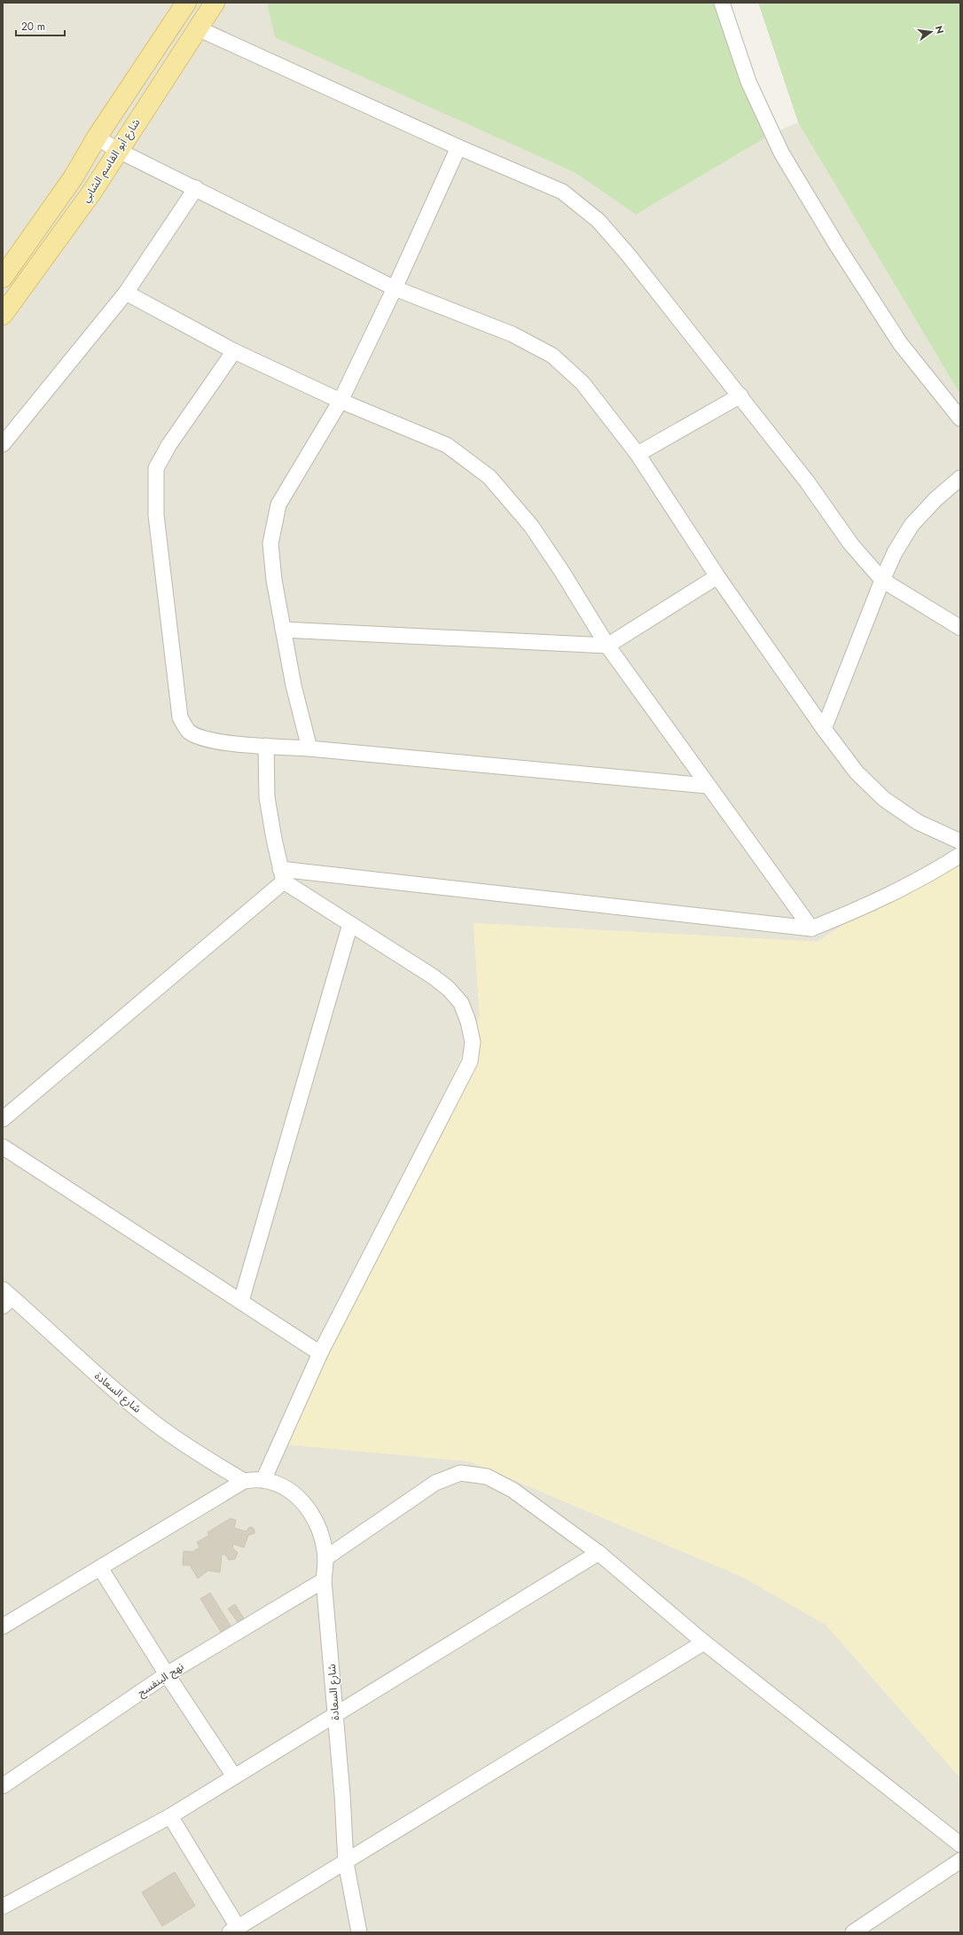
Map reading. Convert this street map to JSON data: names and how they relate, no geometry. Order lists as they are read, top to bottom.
{
  "streets": {
    "main road": ["شارع أبو القاسم الشابي"],
    "street": ["شارع السعادة", "نهج البنفسج"]
  },
  "crossings": [
    ["شارع السعادة", "نهج البنفسج"]
  ],
  "scale_bar": "20 m",
  "north": "right"
}
